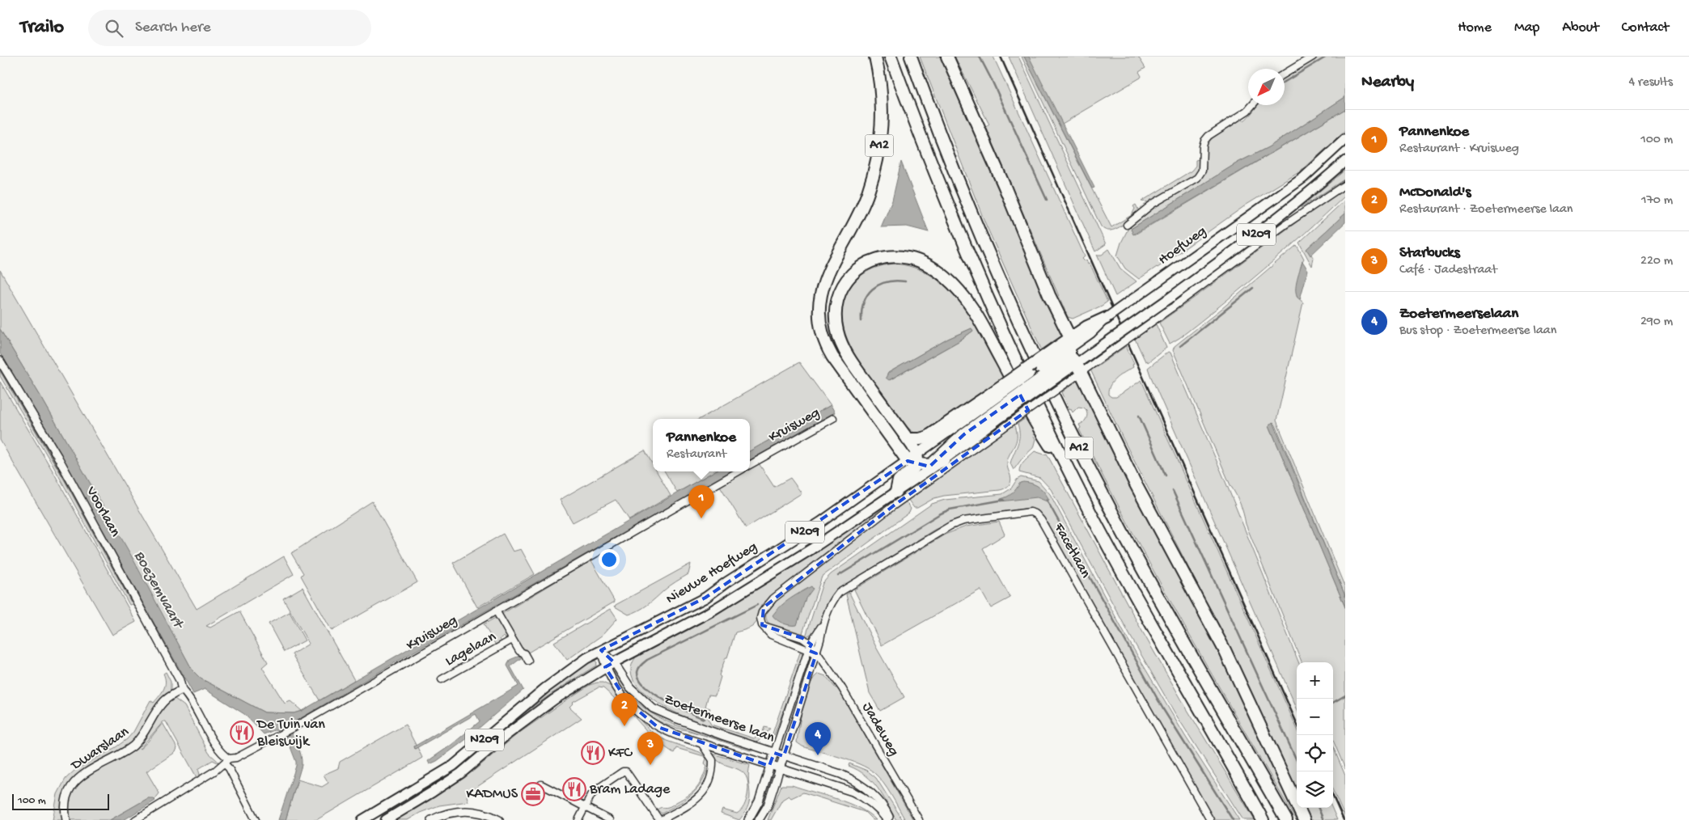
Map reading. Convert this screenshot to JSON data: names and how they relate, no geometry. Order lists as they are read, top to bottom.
{
  "streets": {
    "highway": ["A12", "N209"],
    "main road": ["Hoefweg", "Nieuwe Hoefweg"],
    "street": [
      "Kruisweg",
      "Voorlaan",
      "Facetlaan",
      "Lagelaan",
      "Zoetermeerse laan",
      "Jadeweg",
      "Dwarslaan"
    ]
  },
  "crossings": [
    ["A12", "N209"],
    ["A12", "Nieuwe Hoefweg"],
    ["N209", "Hoefweg"],
    ["N209", "Nieuwe Hoefweg"],
    ["Kruisweg", "Voorlaan"],
    ["Kruisweg", "Lagelaan"],
    ["Voorlaan", "Dwarslaan"],
    ["Facetlaan", "Zoetermeerse laan"],
    ["Facetlaan", "Jadeweg"],
    ["Nieuwe Hoefweg", "Zoetermeerse laan"],
    ["Nieuwe Hoefweg", "Jadeweg"]
  ],
  "water": ["Boezemvaart"],
  "places": {
    "restaurant": ["De Tuin van Bleiswijk", "KFC", "Bram Ladage"],
    "office": ["KADMUS"]
  },
  "scale_bar": "100 m",
  "north": "bottom left",
  "page": {
    "header": "Trailo",
    "search": "Search here",
    "nav": [
      "Home",
      "Map",
      "About",
      "Contact"
    ],
    "heading": ["Nearby", "4 results"],
    "list": [
      {
        "mark": "1",
        "name": "Pannenkoe",
        "note": "Restaurant · Kruisweg",
        "value": "100 m"
      },
      {
        "mark": "2",
        "name": "McDonald's",
        "note": "Restaurant · Zoetermeerse laan",
        "value": "170 m"
      },
      {
        "mark": "3",
        "name": "Starbucks",
        "note": "Café · Jadestraat",
        "value": "220 m"
      },
      {
        "mark": "4",
        "name": "Zoetermeerselaan",
        "note": "Bus stop · Zoetermeerse laan",
        "value": "290 m"
      }
    ],
    "popup": ["Pannenkoe", "Restaurant"],
    "pins": [
      "1",
      "2",
      "4",
      "3"
    ],
    "map_buttons": ["+", "−"],
    "scale": "100 m"
  }
}
